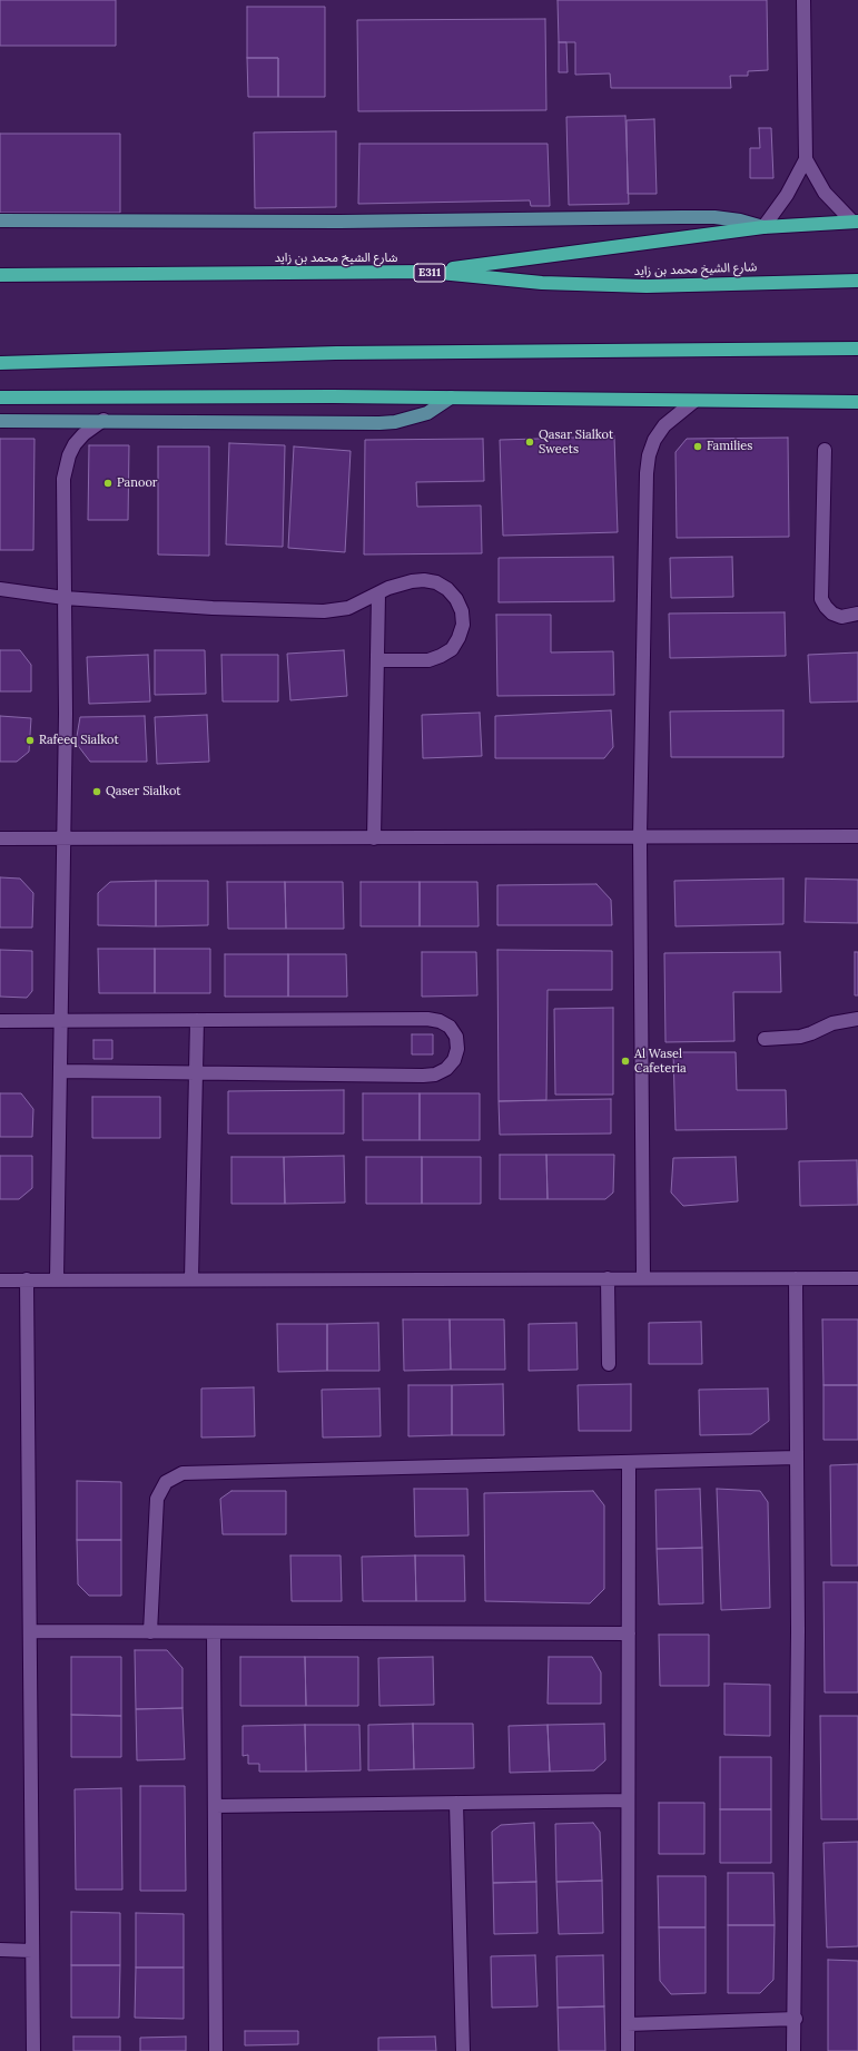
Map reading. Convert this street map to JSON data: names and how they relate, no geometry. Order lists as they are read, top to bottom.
{
  "streets": {
    "highway": ["شارع الشيخ محمد بن زايد", "E311"]
  },
  "places": [
    "Qasar Sialkot Sweets",
    "Families",
    "Panoor",
    "Rafeeq Sialkot",
    "Qaser Sialkot",
    "Al Wasel Cafeteria"
  ]
}
